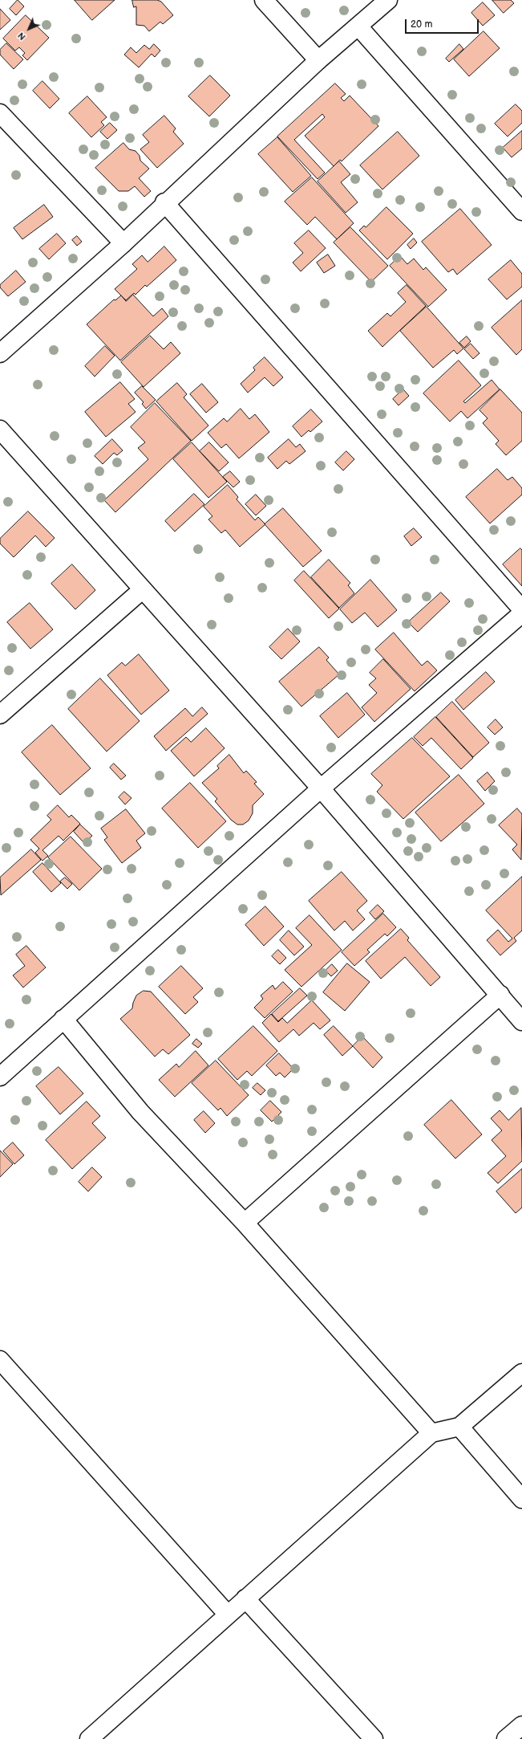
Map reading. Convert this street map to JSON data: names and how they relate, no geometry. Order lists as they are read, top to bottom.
{
  "scale_bar": "20 m",
  "north": "bottom left"
}
